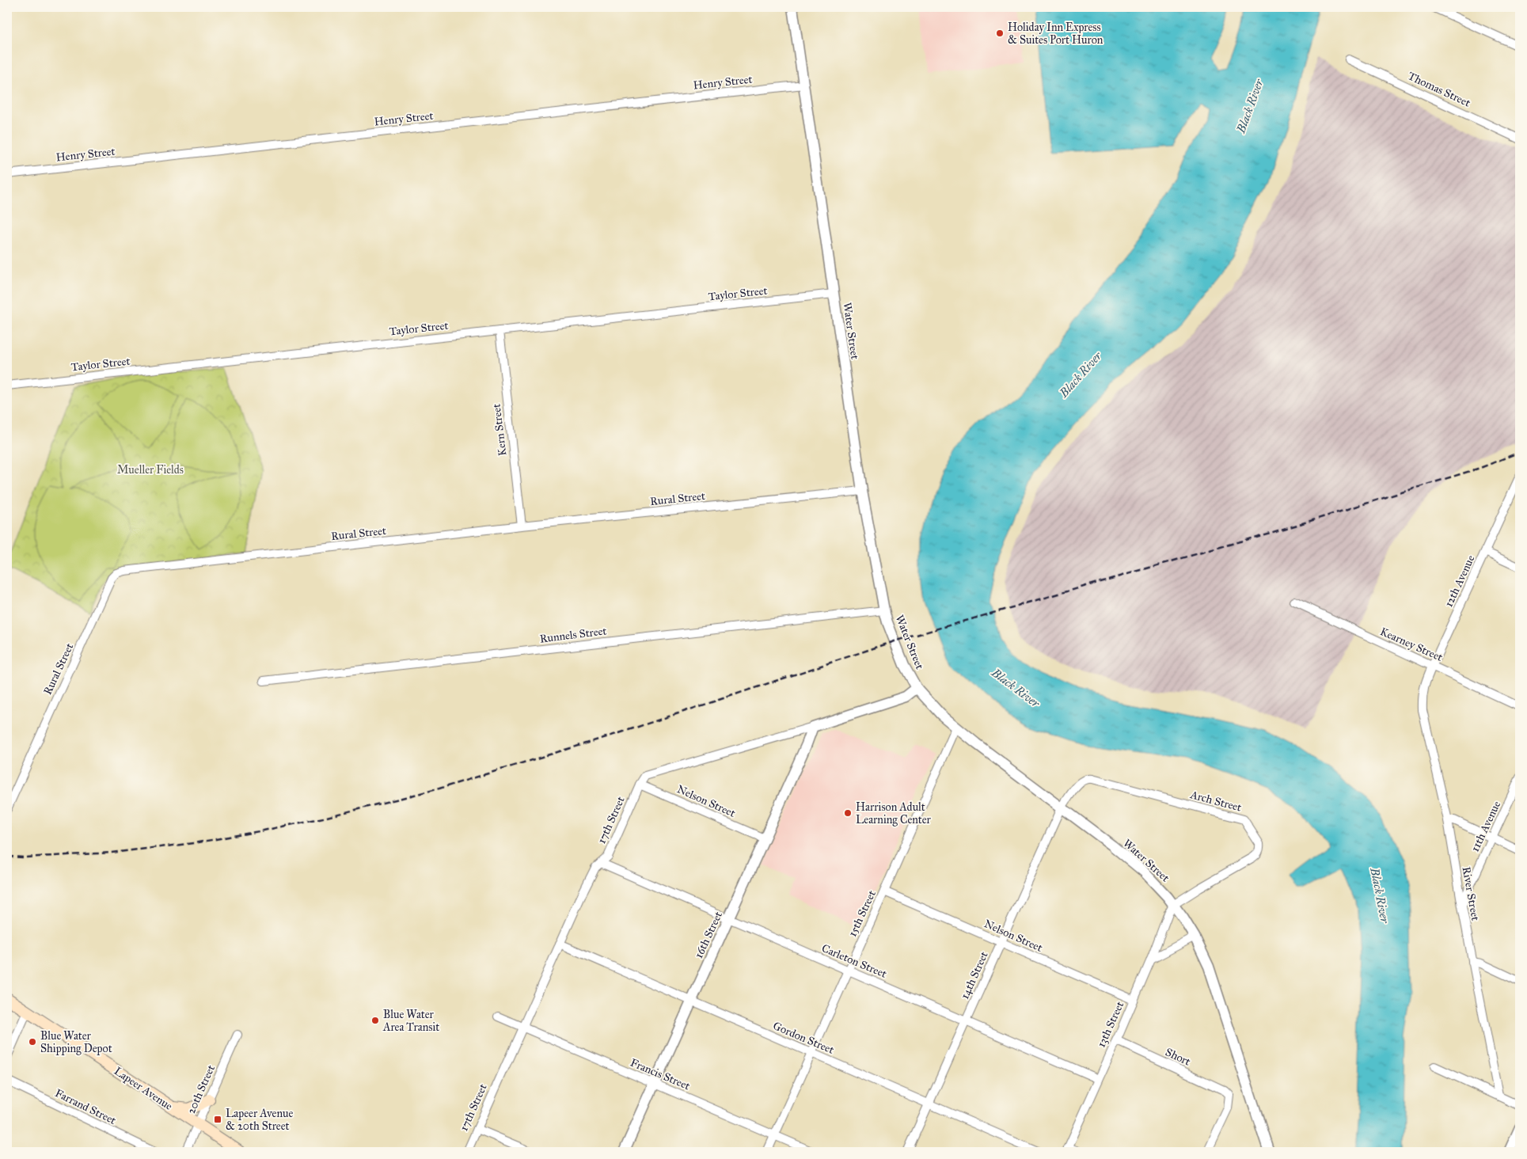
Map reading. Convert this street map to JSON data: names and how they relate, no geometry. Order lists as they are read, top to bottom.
{
  "streets": {
    "main road": ["Lapeer Avenue"],
    "street": [
      "Henry Street",
      "Thomas Street",
      "Taylor Street",
      "Water Street",
      "Kern Street",
      "Rural Street",
      "12th Avenue",
      "Runnels Street",
      "Kearney Street",
      "Nelson Street",
      "Arch Street",
      "17th Street",
      "11th Avenue",
      "River Street",
      "15th Street",
      "16th Street",
      "Carleton Street",
      "14th Street",
      "13th Street",
      "Gordon Street",
      "Short",
      "Francis Street",
      "20th Street",
      "Farrand Street"
    ]
  },
  "crossings": [
    ["Henry Street", "Water Street"],
    ["Taylor Street", "Water Street"],
    ["Taylor Street", "Kern Street"],
    ["Water Street", "Rural Street"],
    ["Water Street", "Runnels Street"],
    ["Water Street", "Arch Street"],
    ["Water Street", "15th Street"],
    ["Water Street", "14th Street"],
    ["Water Street", "13th Street"],
    ["Kern Street", "Rural Street"],
    ["12th Avenue", "Kearney Street"],
    ["12th Avenue", "River Street"],
    ["Nelson Street", "17th Street"],
    ["Nelson Street", "15th Street"],
    ["Nelson Street", "16th Street"],
    ["Nelson Street", "14th Street"],
    ["Nelson Street", "13th Street"],
    ["Arch Street", "14th Street"],
    ["Arch Street", "13th Street"],
    ["17th Street", "Carleton Street"],
    ["17th Street", "Gordon Street"],
    ["17th Street", "Francis Street"],
    ["11th Avenue", "River Street"],
    ["15th Street", "Carleton Street"],
    ["15th Street", "Gordon Street"],
    ["15th Street", "Francis Street"],
    ["16th Street", "Carleton Street"],
    ["16th Street", "Gordon Street"],
    ["16th Street", "Francis Street"],
    ["Carleton Street", "14th Street"],
    ["Carleton Street", "13th Street"],
    ["14th Street", "Gordon Street"],
    ["13th Street", "Short"],
    ["Lapeer Avenue", "20th Street"]
  ],
  "water": ["Black River"],
  "parks": ["Mueller Fields"],
  "places": {
    "other": [
      "Holiday Inn Express & Suites Port Huron",
      "Harrison Adult Learning Center",
      "Blue Water Area Transit",
      "Blue Water Shipping Depot"
    ],
    "transit": ["Lapeer Avenue & 20th Street"]
  }
}
